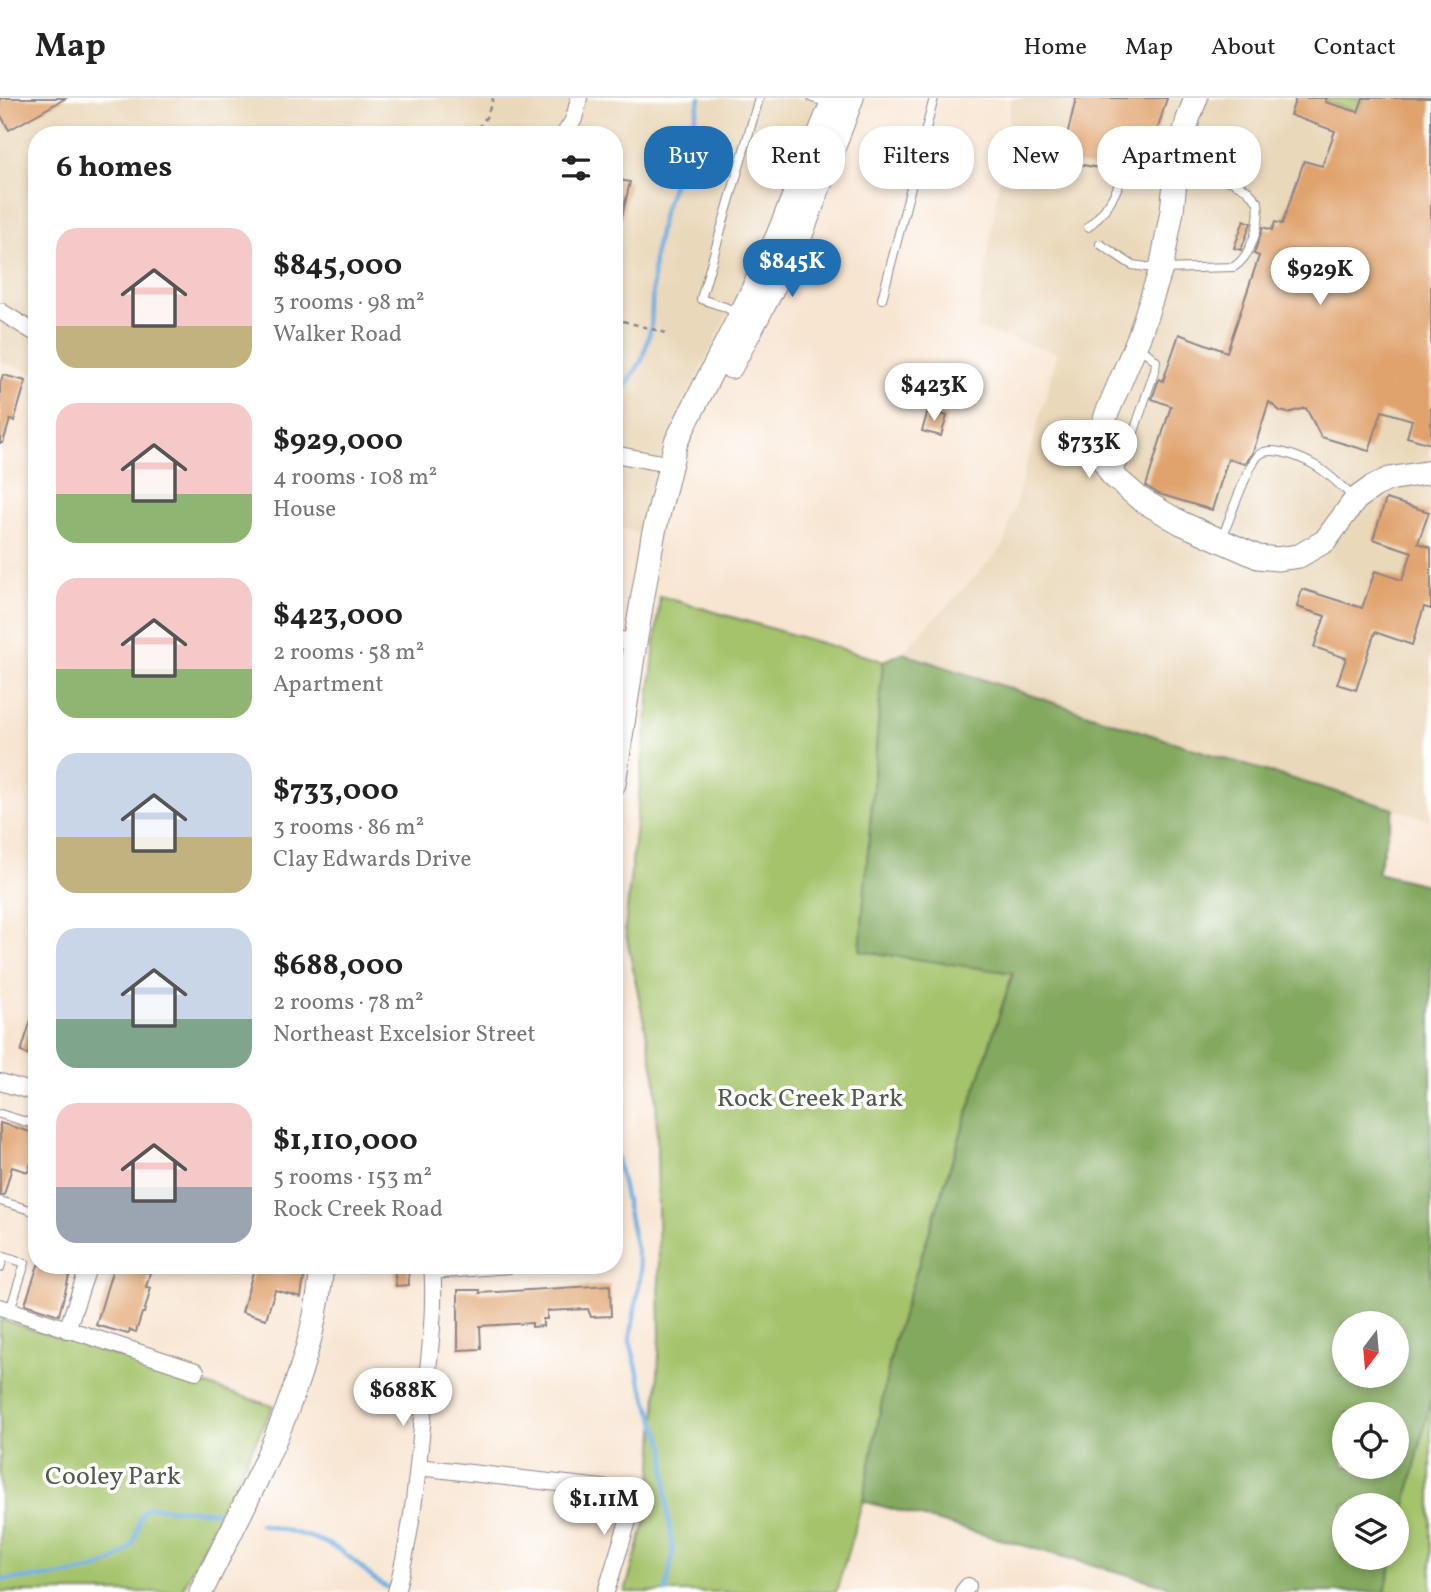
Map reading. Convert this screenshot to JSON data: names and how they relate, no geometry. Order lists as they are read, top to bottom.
{
  "parks": ["Rock Creek Park", "Cooley Park"],
  "north": "bottom",
  "page": {
    "header": "Map",
    "nav": [
      "Home",
      "Map",
      "About",
      "Contact"
    ],
    "chip": [
      "Buy",
      "Rent",
      "Filters",
      "New",
      "Apartment"
    ],
    "heading": "6 homes",
    "list": [
      {
        "name": "$845,000",
        "note": "3 rooms · 98 m² · Walker Road"
      },
      {
        "name": "$929,000",
        "note": "4 rooms · 108 m² · House"
      },
      {
        "name": "$423,000",
        "note": "2 rooms · 58 m² · Apartment"
      },
      {
        "name": "$733,000",
        "note": "3 rooms · 86 m² · Clay Edwards Drive"
      },
      {
        "name": "$688,000",
        "note": "2 rooms · 78 m² · Northeast Excelsior Street"
      },
      {
        "name": "$1,110,000",
        "note": "5 rooms · 153 m² · Rock Creek Road"
      }
    ],
    "price": [
      "$845K",
      "$929K",
      "$423K",
      "$733K",
      "$688K",
      "$1.11M"
    ]
  }
}
